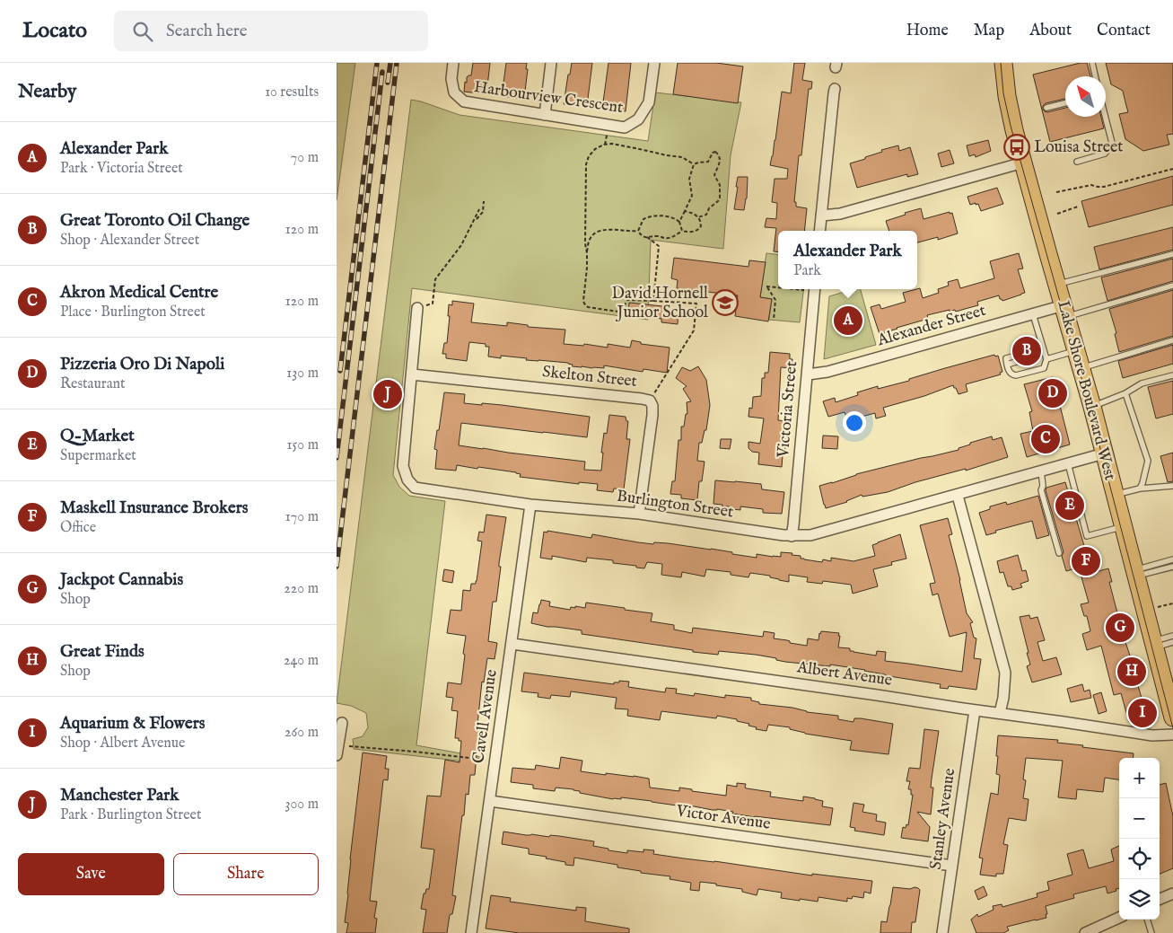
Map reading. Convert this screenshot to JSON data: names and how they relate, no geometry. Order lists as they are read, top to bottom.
{
  "streets": {
    "main road": ["Lake Shore Boulevard West"],
    "street": [
      "Harbourview Crescent",
      "Alexander Street",
      "Skelton Street",
      "Victoria Street",
      "Burlington Street",
      "Albert Avenue",
      "Cavell Avenue",
      "Victor Avenue",
      "Stanley Avenue"
    ]
  },
  "crossings": [
    ["Alexander Street", "Lake Shore Boulevard West"],
    ["Alexander Street", "Victoria Street"],
    ["Skelton Street", "Burlington Street"],
    ["Lake Shore Boulevard West", "Burlington Street"],
    ["Victoria Street", "Burlington Street"],
    ["Burlington Street", "Cavell Avenue"],
    ["Albert Avenue", "Cavell Avenue"],
    ["Albert Avenue", "Stanley Avenue"],
    ["Cavell Avenue", "Victor Avenue"],
    ["Victor Avenue", "Stanley Avenue"]
  ],
  "places": {
    "bus stop": ["Louisa Street"],
    "school or university": ["David Hornell Junior School"]
  },
  "north": "top left",
  "page": {
    "header": "Locato",
    "search": "Search here",
    "nav": [
      "Home",
      "Map",
      "About",
      "Contact"
    ],
    "heading": ["Nearby", "10 results"],
    "list": [
      {
        "mark": "A",
        "name": "Alexander Park",
        "note": "Park · Victoria Street",
        "value": "70 m"
      },
      {
        "mark": "B",
        "name": "Great Toronto Oil Change",
        "note": "Shop · Alexander Street",
        "value": "120 m"
      },
      {
        "mark": "C",
        "name": "Akron Medical Centre",
        "note": "Place · Burlington Street",
        "value": "120 m"
      },
      {
        "mark": "D",
        "name": "Pizzeria Oro Di Napoli",
        "note": "Restaurant",
        "value": "130 m"
      },
      {
        "mark": "E",
        "name": "Q-Market",
        "note": "Supermarket",
        "value": "150 m"
      },
      {
        "mark": "F",
        "name": "Maskell Insurance Brokers",
        "note": "Office",
        "value": "170 m"
      },
      {
        "mark": "G",
        "name": "Jackpot Cannabis",
        "note": "Shop",
        "value": "220 m"
      },
      {
        "mark": "H",
        "name": "Great Finds",
        "note": "Shop",
        "value": "240 m"
      },
      {
        "mark": "I",
        "name": "Aquarium & Flowers",
        "note": "Shop · Albert Avenue",
        "value": "260 m"
      },
      {
        "mark": "J",
        "name": "Manchester Park",
        "note": "Park · Burlington Street",
        "value": "300 m"
      }
    ],
    "popup": ["Alexander Park", "Park"],
    "pins": [
      "A",
      "B",
      "D",
      "J",
      "C",
      "E",
      "F",
      "G",
      "H",
      "I"
    ],
    "map_buttons": ["+", "−"],
    "buttons": ["Save", "Share"]
  }
}
